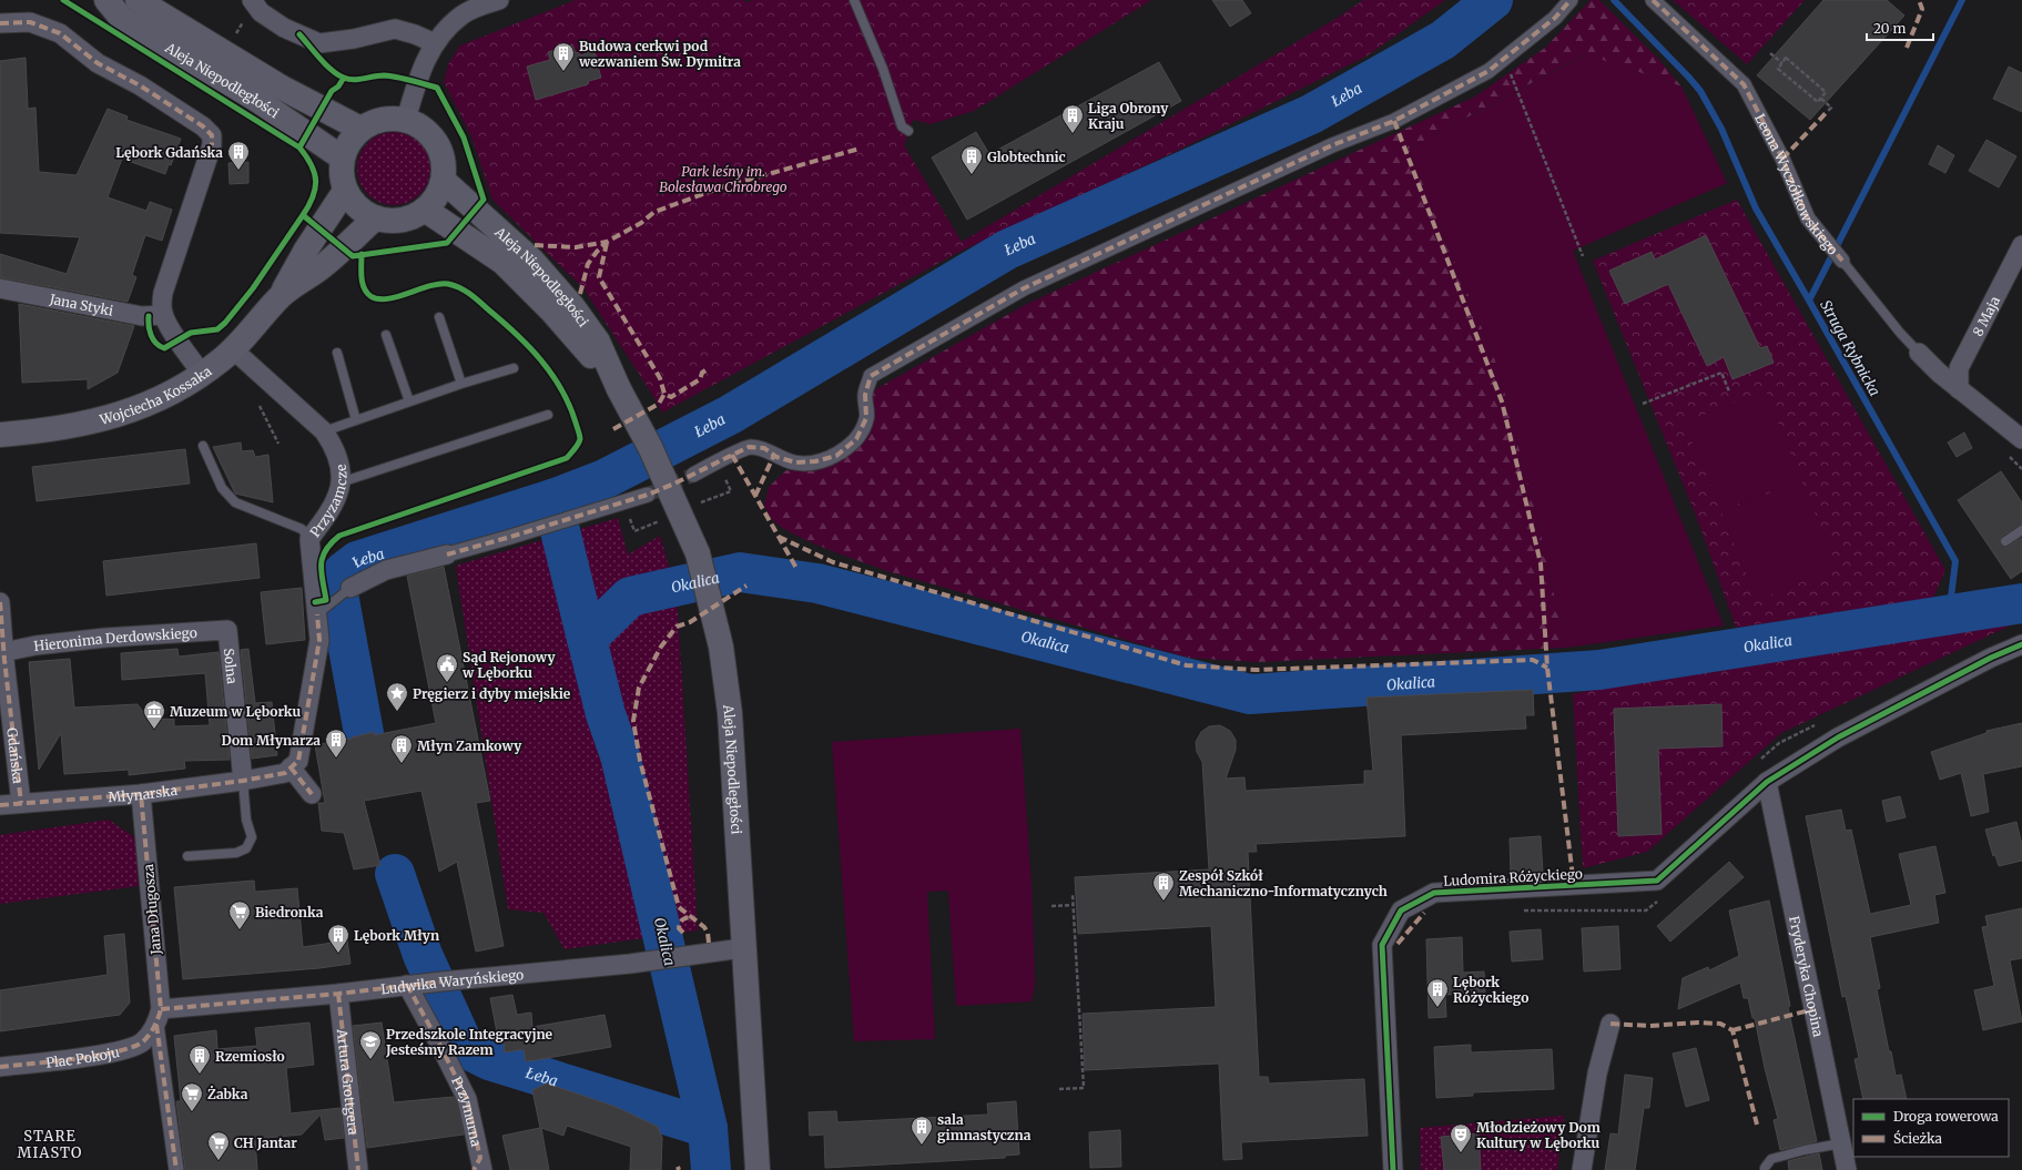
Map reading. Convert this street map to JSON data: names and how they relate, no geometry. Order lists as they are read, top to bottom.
{
  "streets": {
    "main road": ["Aleja Niepodległości", "Wojciecha Kossaka"],
    "street": [
      "Leona Wyczółkowskiego",
      "Jana Styki",
      "8 Maja",
      "Przyzamcze",
      "Hieronima Derdowskiego",
      "Solna",
      "Gdańska",
      "Młynarska",
      "Ludomira Różyckiego",
      "Jana Długosza",
      "Fryderyka Chopina",
      "Ludwika Waryńskiego",
      "Plac Pokoju",
      "Artura Grottgera",
      "Przymurna"
    ]
  },
  "crossings": [
    ["Aleja Niepodległości", "Wojciecha Kossaka"],
    ["Aleja Niepodległości", "Ludwika Waryńskiego"],
    ["Leona Wyczółkowskiego", "8 Maja"],
    ["Wojciecha Kossaka", "Przyzamcze"],
    ["Przyzamcze", "Młynarska"],
    ["Hieronima Derdowskiego", "Solna"],
    ["Hieronima Derdowskiego", "Gdańska"],
    ["Solna", "Młynarska"],
    ["Gdańska", "Młynarska"],
    ["Młynarska", "Jana Długosza"],
    ["Jana Długosza", "Ludwika Waryńskiego"],
    ["Jana Długosza", "Plac Pokoju"],
    ["Ludwika Waryńskiego", "Plac Pokoju"],
    ["Ludwika Waryńskiego", "Artura Grottgera"],
    ["Ludwika Waryńskiego", "Przymurna"]
  ],
  "districts": ["STARE MIASTO"],
  "water": ["Łeba", "Struga Rybnicka", "Okalica"],
  "parks": ["Park leśny im. Bolesława Chrobrego"],
  "places": {
    "building": [
      "Budowa cerkwi pod wezwaniem Św. Dymitra",
      "Liga Obrony Kraju",
      "Lębork Gdańska",
      "Globtechnic",
      "Dom Młynarza",
      "Młyn Zamkowy",
      "Zespół Szkół Mechaniczno-Informatycznych",
      "Lębork Młyn",
      "Lębork Różyckiego",
      "Rzemiosło",
      "sala gimnastyczna"
    ],
    "public building": ["Sąd Rejonowy w Lęborku"],
    "place": ["Pręgierz i dyby miejskie"],
    "museum": ["Muzeum w Lęborku"],
    "supermarket": ["Biedronka", "Żabka", "CH Jantar"],
    "school or university": ["Przedszkole Integracyjne Jesteśmy Razem"],
    "theatre": ["Młodzieżowy Dom Kultury w Lęborku"]
  },
  "legend": ["Droga rowerowa", "Ścieżka"],
  "scale_bar": "20 m"
}
